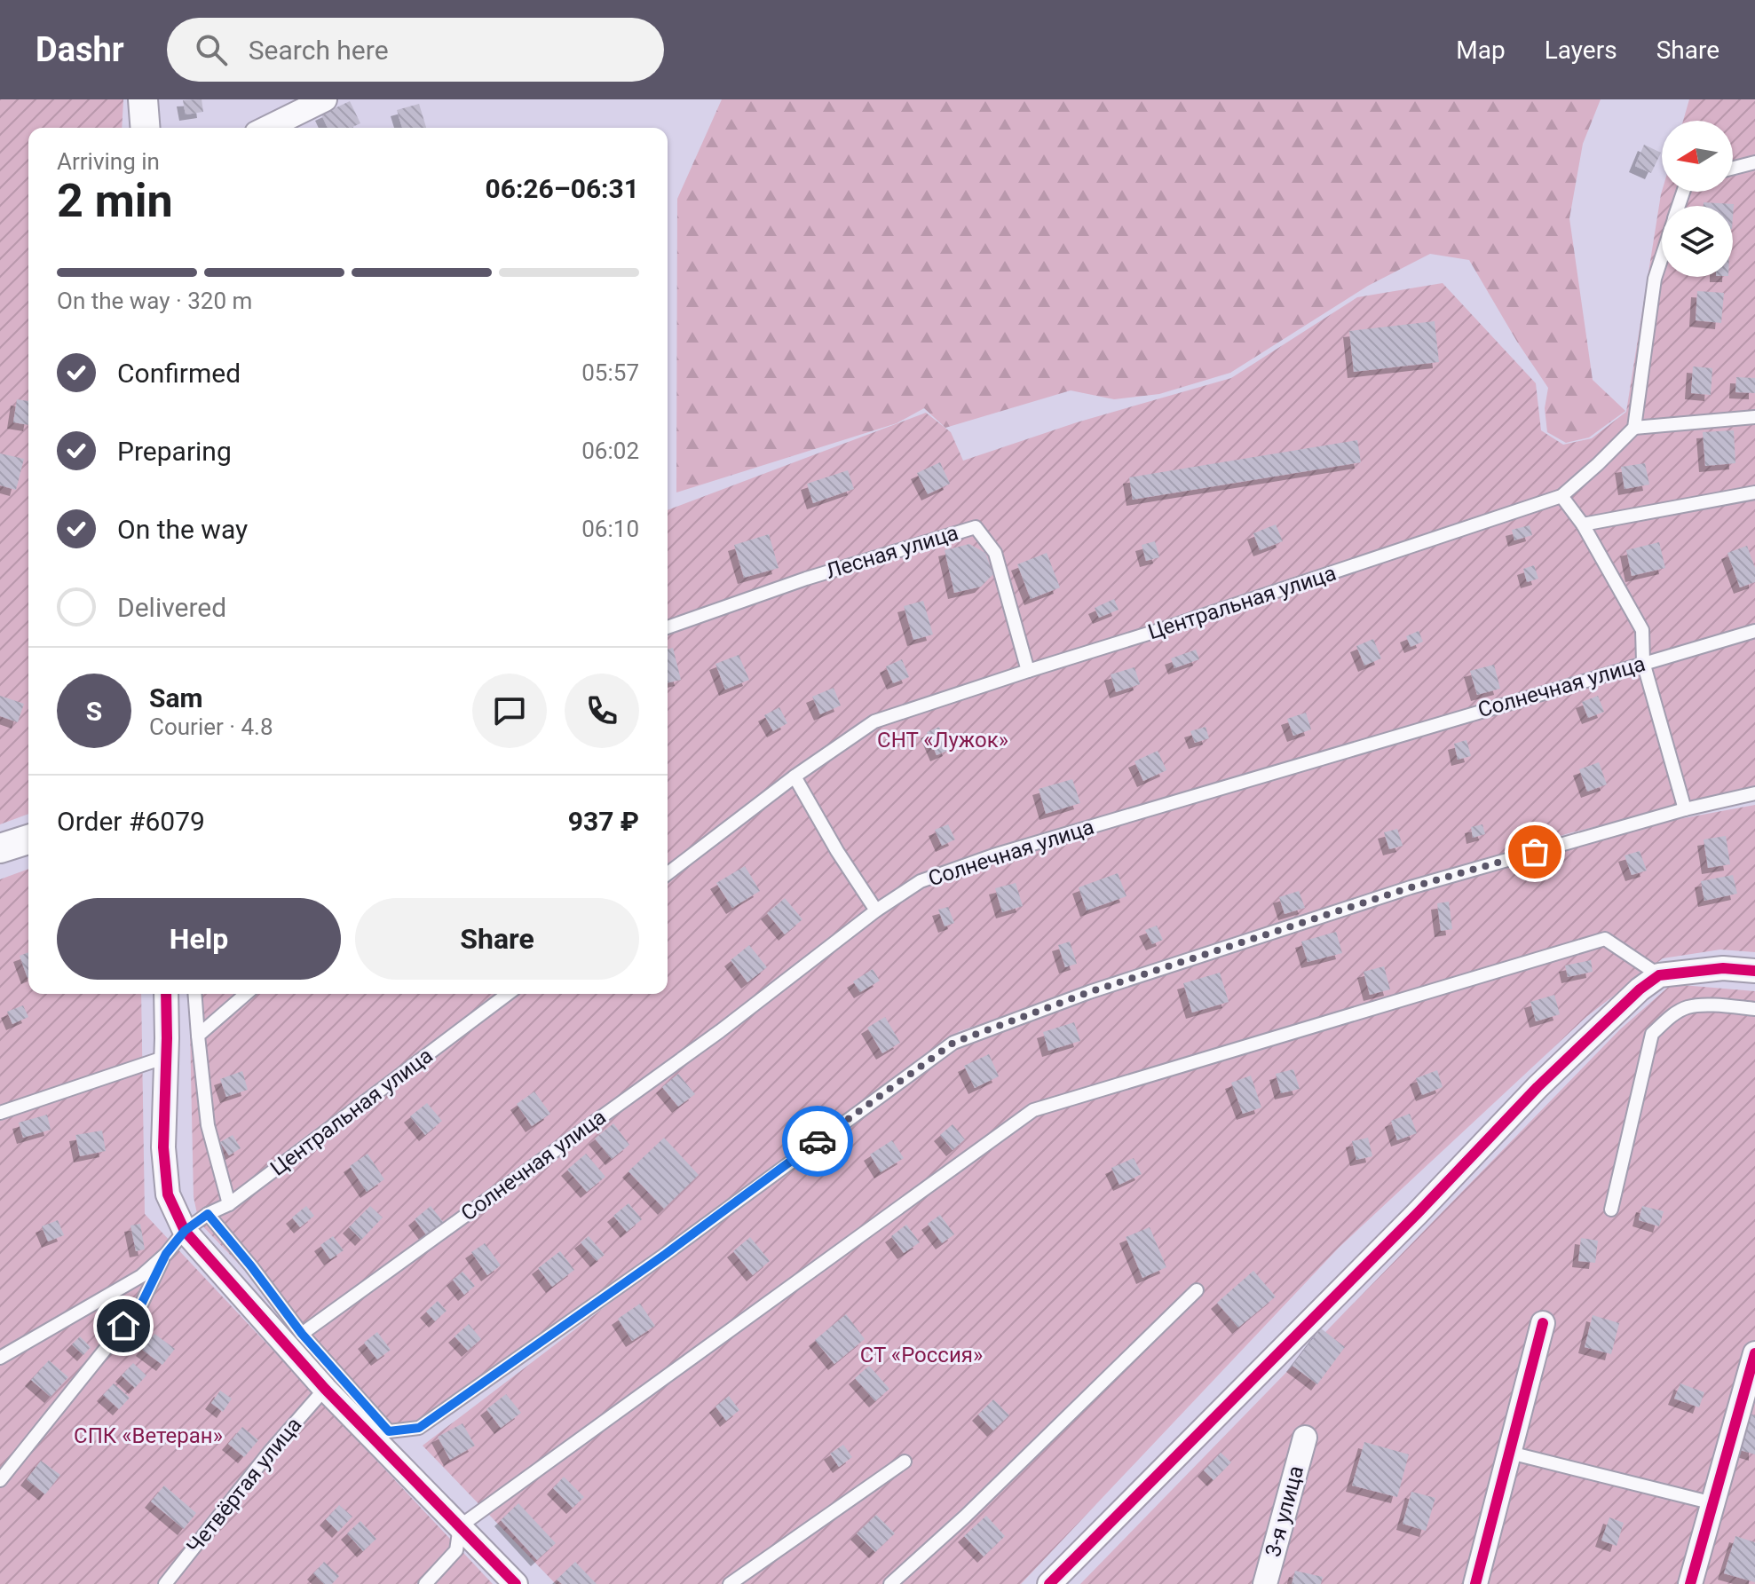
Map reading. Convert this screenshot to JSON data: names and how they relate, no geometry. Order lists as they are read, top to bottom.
{
  "streets": {
    "street": ["3-я улица"],
    "lane": [
      "Лесная улица",
      "Центральная улица",
      "Солнечная улица",
      "Четвёртая улица"
    ]
  },
  "crossings": [
    ["Лесная улица", "Центральная улица"]
  ],
  "parks": ["СНТ «Лужок»", "СТ «Россия»", "СПК «Ветеран»"],
  "north": "left",
  "page": {
    "header": "Dashr",
    "search": "Search here",
    "nav": ["Map", "Layers", "Share"],
    "heading": ["2 min", "Arriving in", "06:26–06:31"],
    "panel": [
      "Sam",
      "Courier · 4.8",
      "Order #6079",
      "937 ₽"
    ],
    "bar": "On the way · 320 m",
    "list": [
      ["Confirmed", "05:57"],
      ["Preparing", "06:02"],
      ["On the way", "06:10"],
      "Delivered"
    ],
    "round": "S",
    "buttons": ["Help", "Share"]
  }
}
